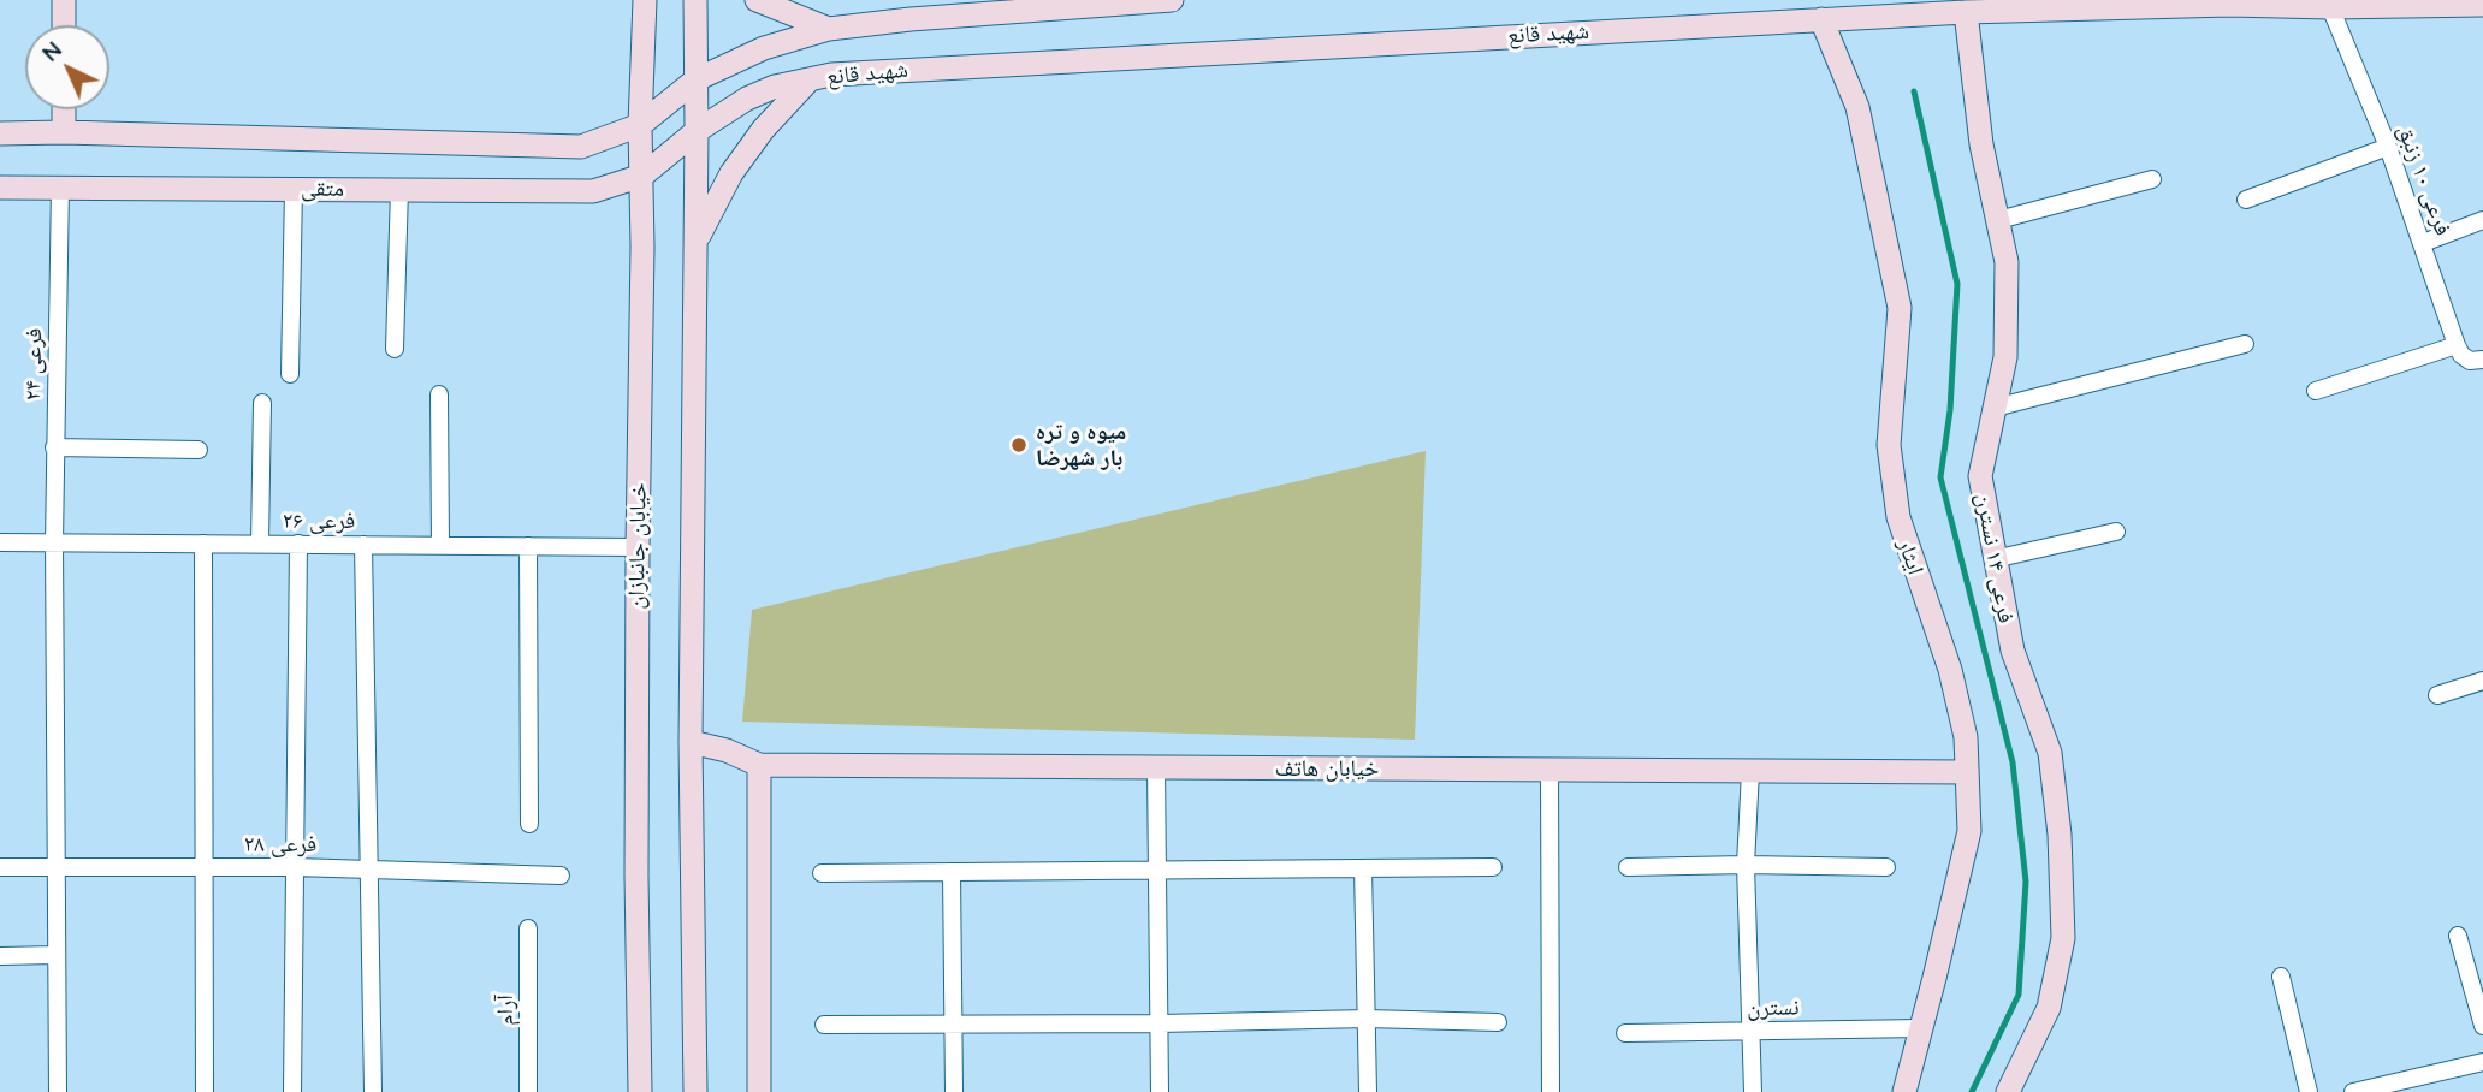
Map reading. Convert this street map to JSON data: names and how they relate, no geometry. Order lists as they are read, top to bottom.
{
  "streets": {
    "street": [
      "شهید قانع",
      "فرعی ۱۰ زنبق",
      "متقی",
      "فرعی ۲۴",
      "فرعی ۲۶",
      "خیابان جانبازان",
      "ایثار",
      "فرعی ۱۴ نسترن",
      "خیابان هاتف",
      "فرعی ۲۸",
      "نسترن",
      "آرام"
    ]
  },
  "crossings": [
    ["شهید قانع", "فرعی ۱۰ زنبق"],
    ["شهید قانع", "متقی"],
    ["شهید قانع", "خیابان جانبازان"],
    ["شهید قانع", "ایثار"],
    ["شهید قانع", "فرعی ۱۴ نسترن"],
    ["متقی", "فرعی ۲۴"],
    ["متقی", "خیابان جانبازان"],
    ["فرعی ۲۴", "فرعی ۲۶"],
    ["فرعی ۲۴", "فرعی ۲۸"],
    ["فرعی ۲۶", "خیابان جانبازان"],
    ["ایثار", "خیابان هاتف"],
    ["ایثار", "نسترن"]
  ],
  "places": ["میوه و تره بار شهرضا"],
  "north": "top left"
}
